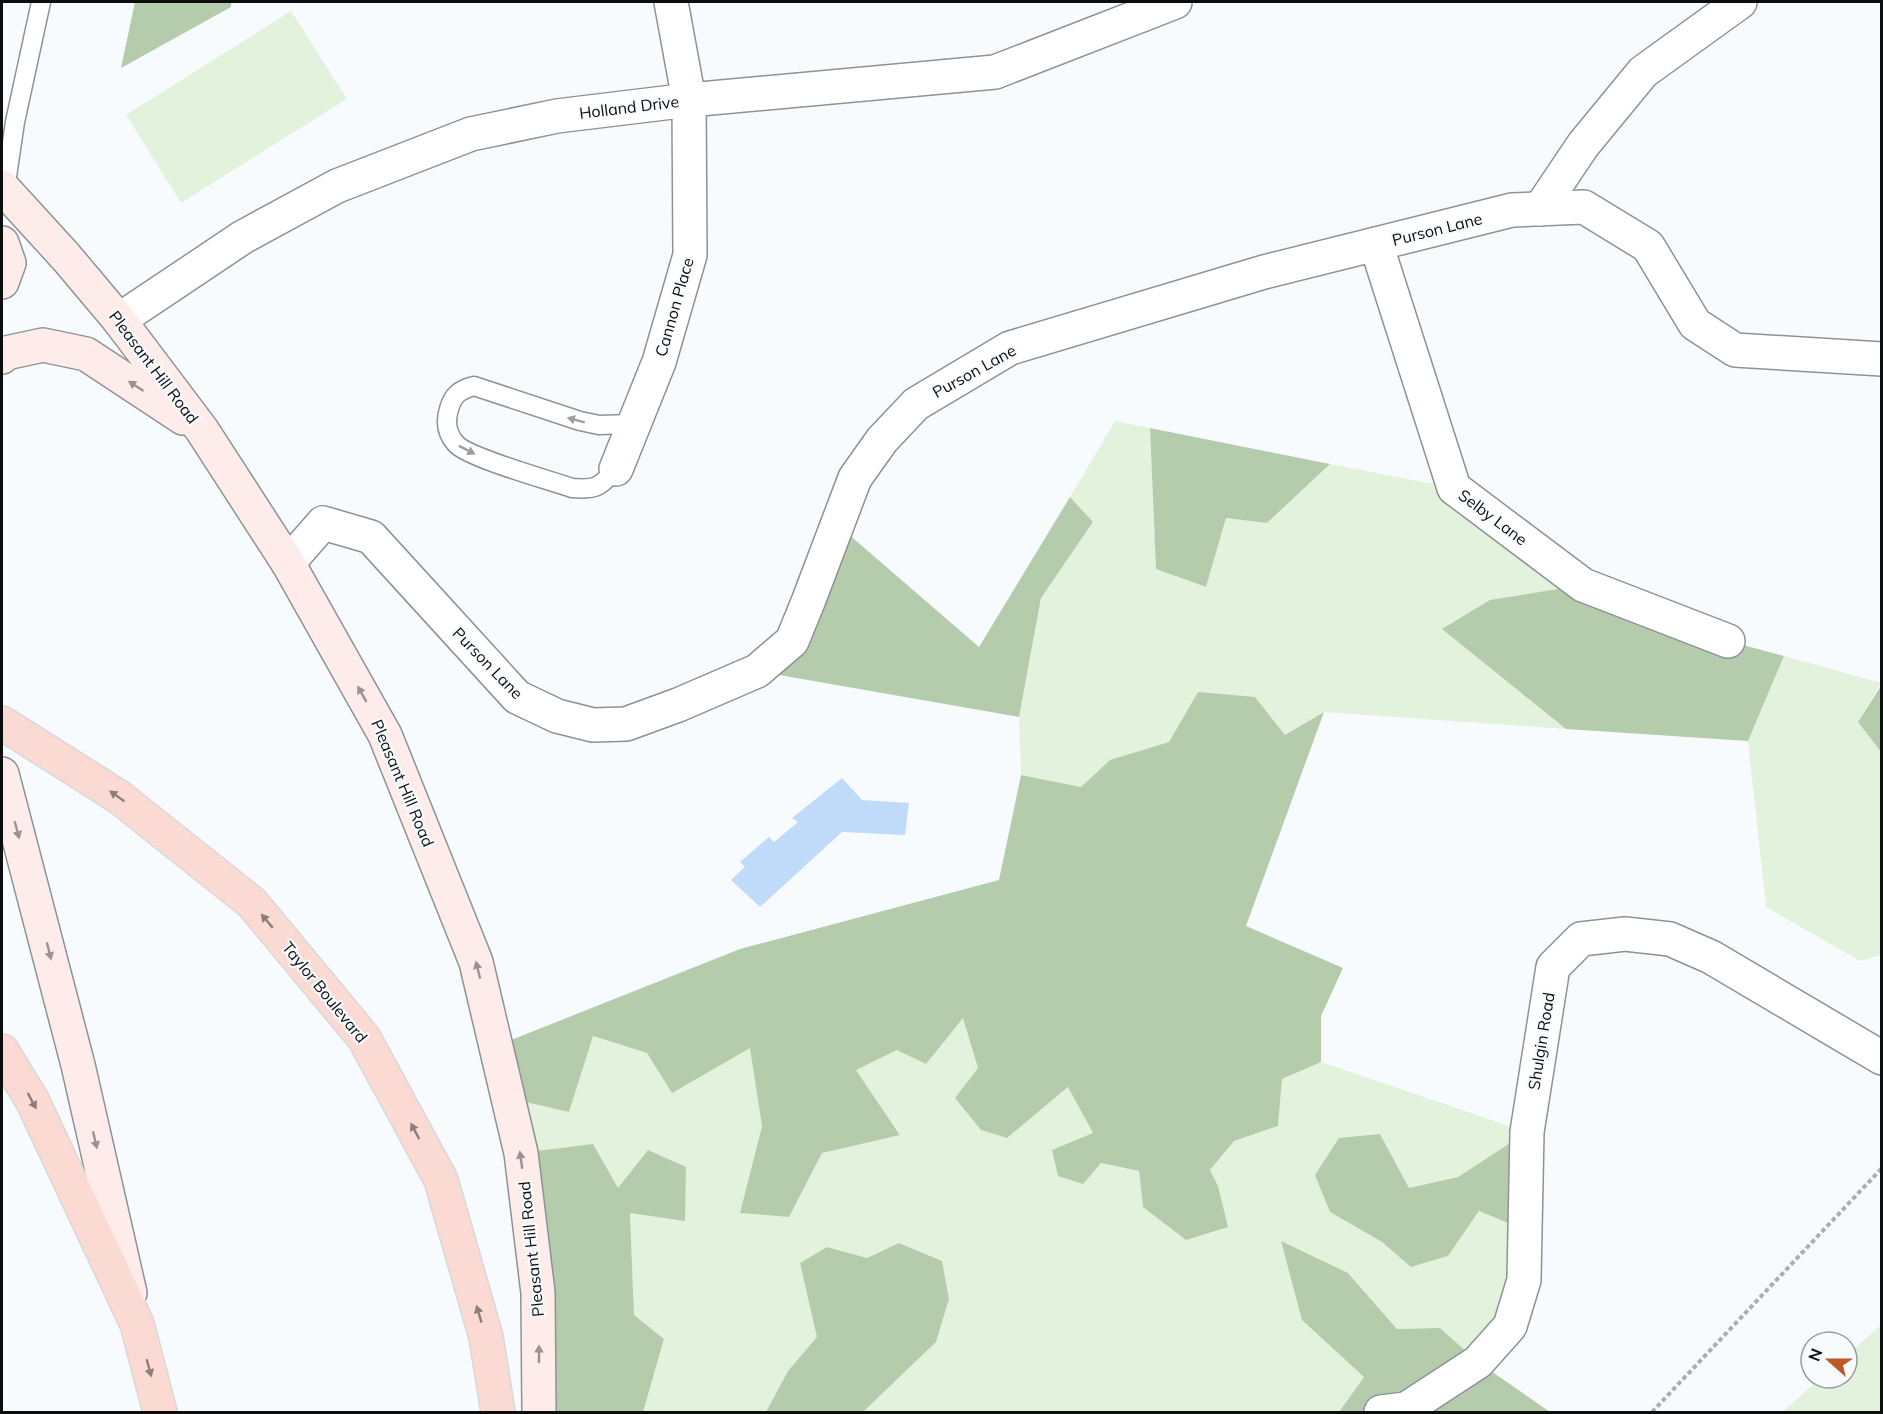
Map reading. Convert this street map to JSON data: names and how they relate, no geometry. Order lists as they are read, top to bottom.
{
  "streets": {
    "main road": ["Pleasant Hill Road", "Taylor Boulevard"],
    "street": [
      "Holland Drive",
      "Purson Lane",
      "Cannon Place",
      "Selby Lane",
      "Shulgin Road"
    ]
  },
  "crossings": [
    ["Holland Drive", "Cannon Place"],
    ["Holland Drive", "Pleasant Hill Road"],
    ["Purson Lane", "Pleasant Hill Road"],
    ["Purson Lane", "Selby Lane"]
  ],
  "one_way": ["Pleasant Hill Road"],
  "north": "left"
}
